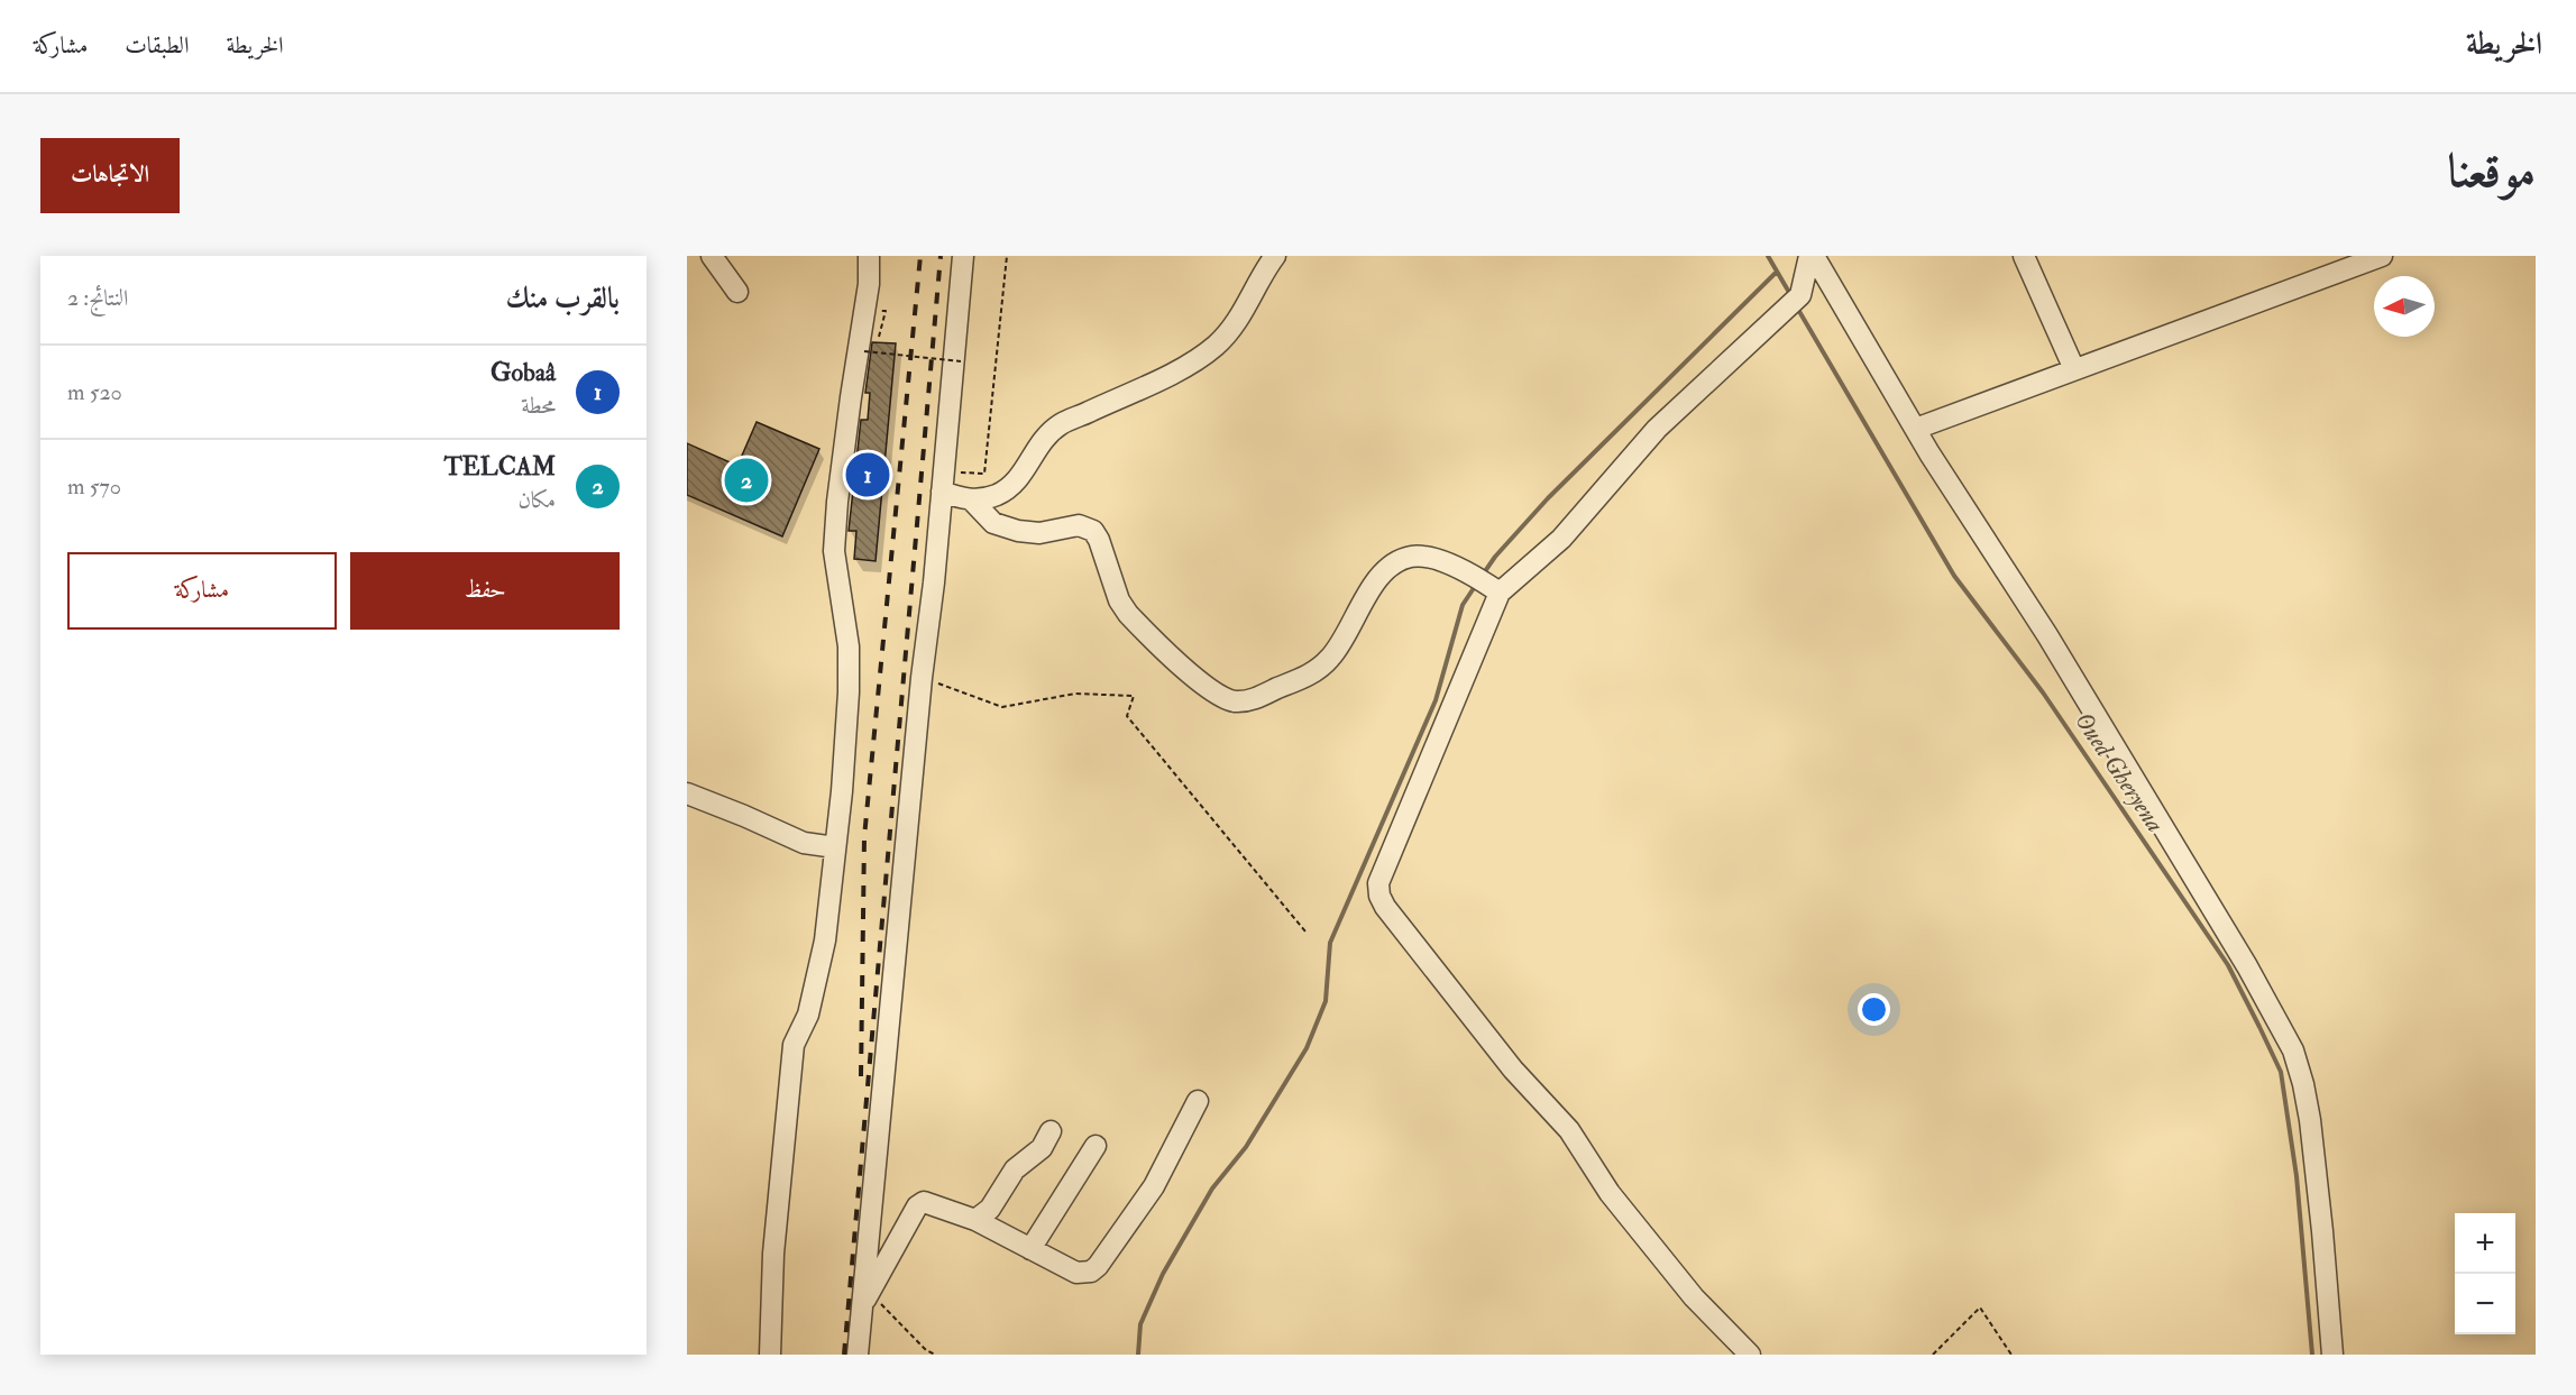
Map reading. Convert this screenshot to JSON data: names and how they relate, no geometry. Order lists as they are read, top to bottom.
{
  "water": ["Oued Gheryena"],
  "north": "left",
  "page": {
    "header": "الخريطة",
    "nav": ["الخريطة", "الطبقات", "مشاركة"],
    "title": "موقعنا",
    "buttons": [
      "الاتجاهات",
      ["حفظ", "مشاركة"]
    ],
    "heading": ["بالقرب منك", "النتائج: 2"],
    "list": [
      {
        "mark": "1",
        "name": "Gobaâ",
        "note": "محطة",
        "value": "520 m"
      },
      {
        "mark": "2",
        "name": "TELCAM",
        "note": "مكان",
        "value": "570 m"
      }
    ],
    "pins": ["1", "2"],
    "map_buttons": ["+", "−"]
  }
}
